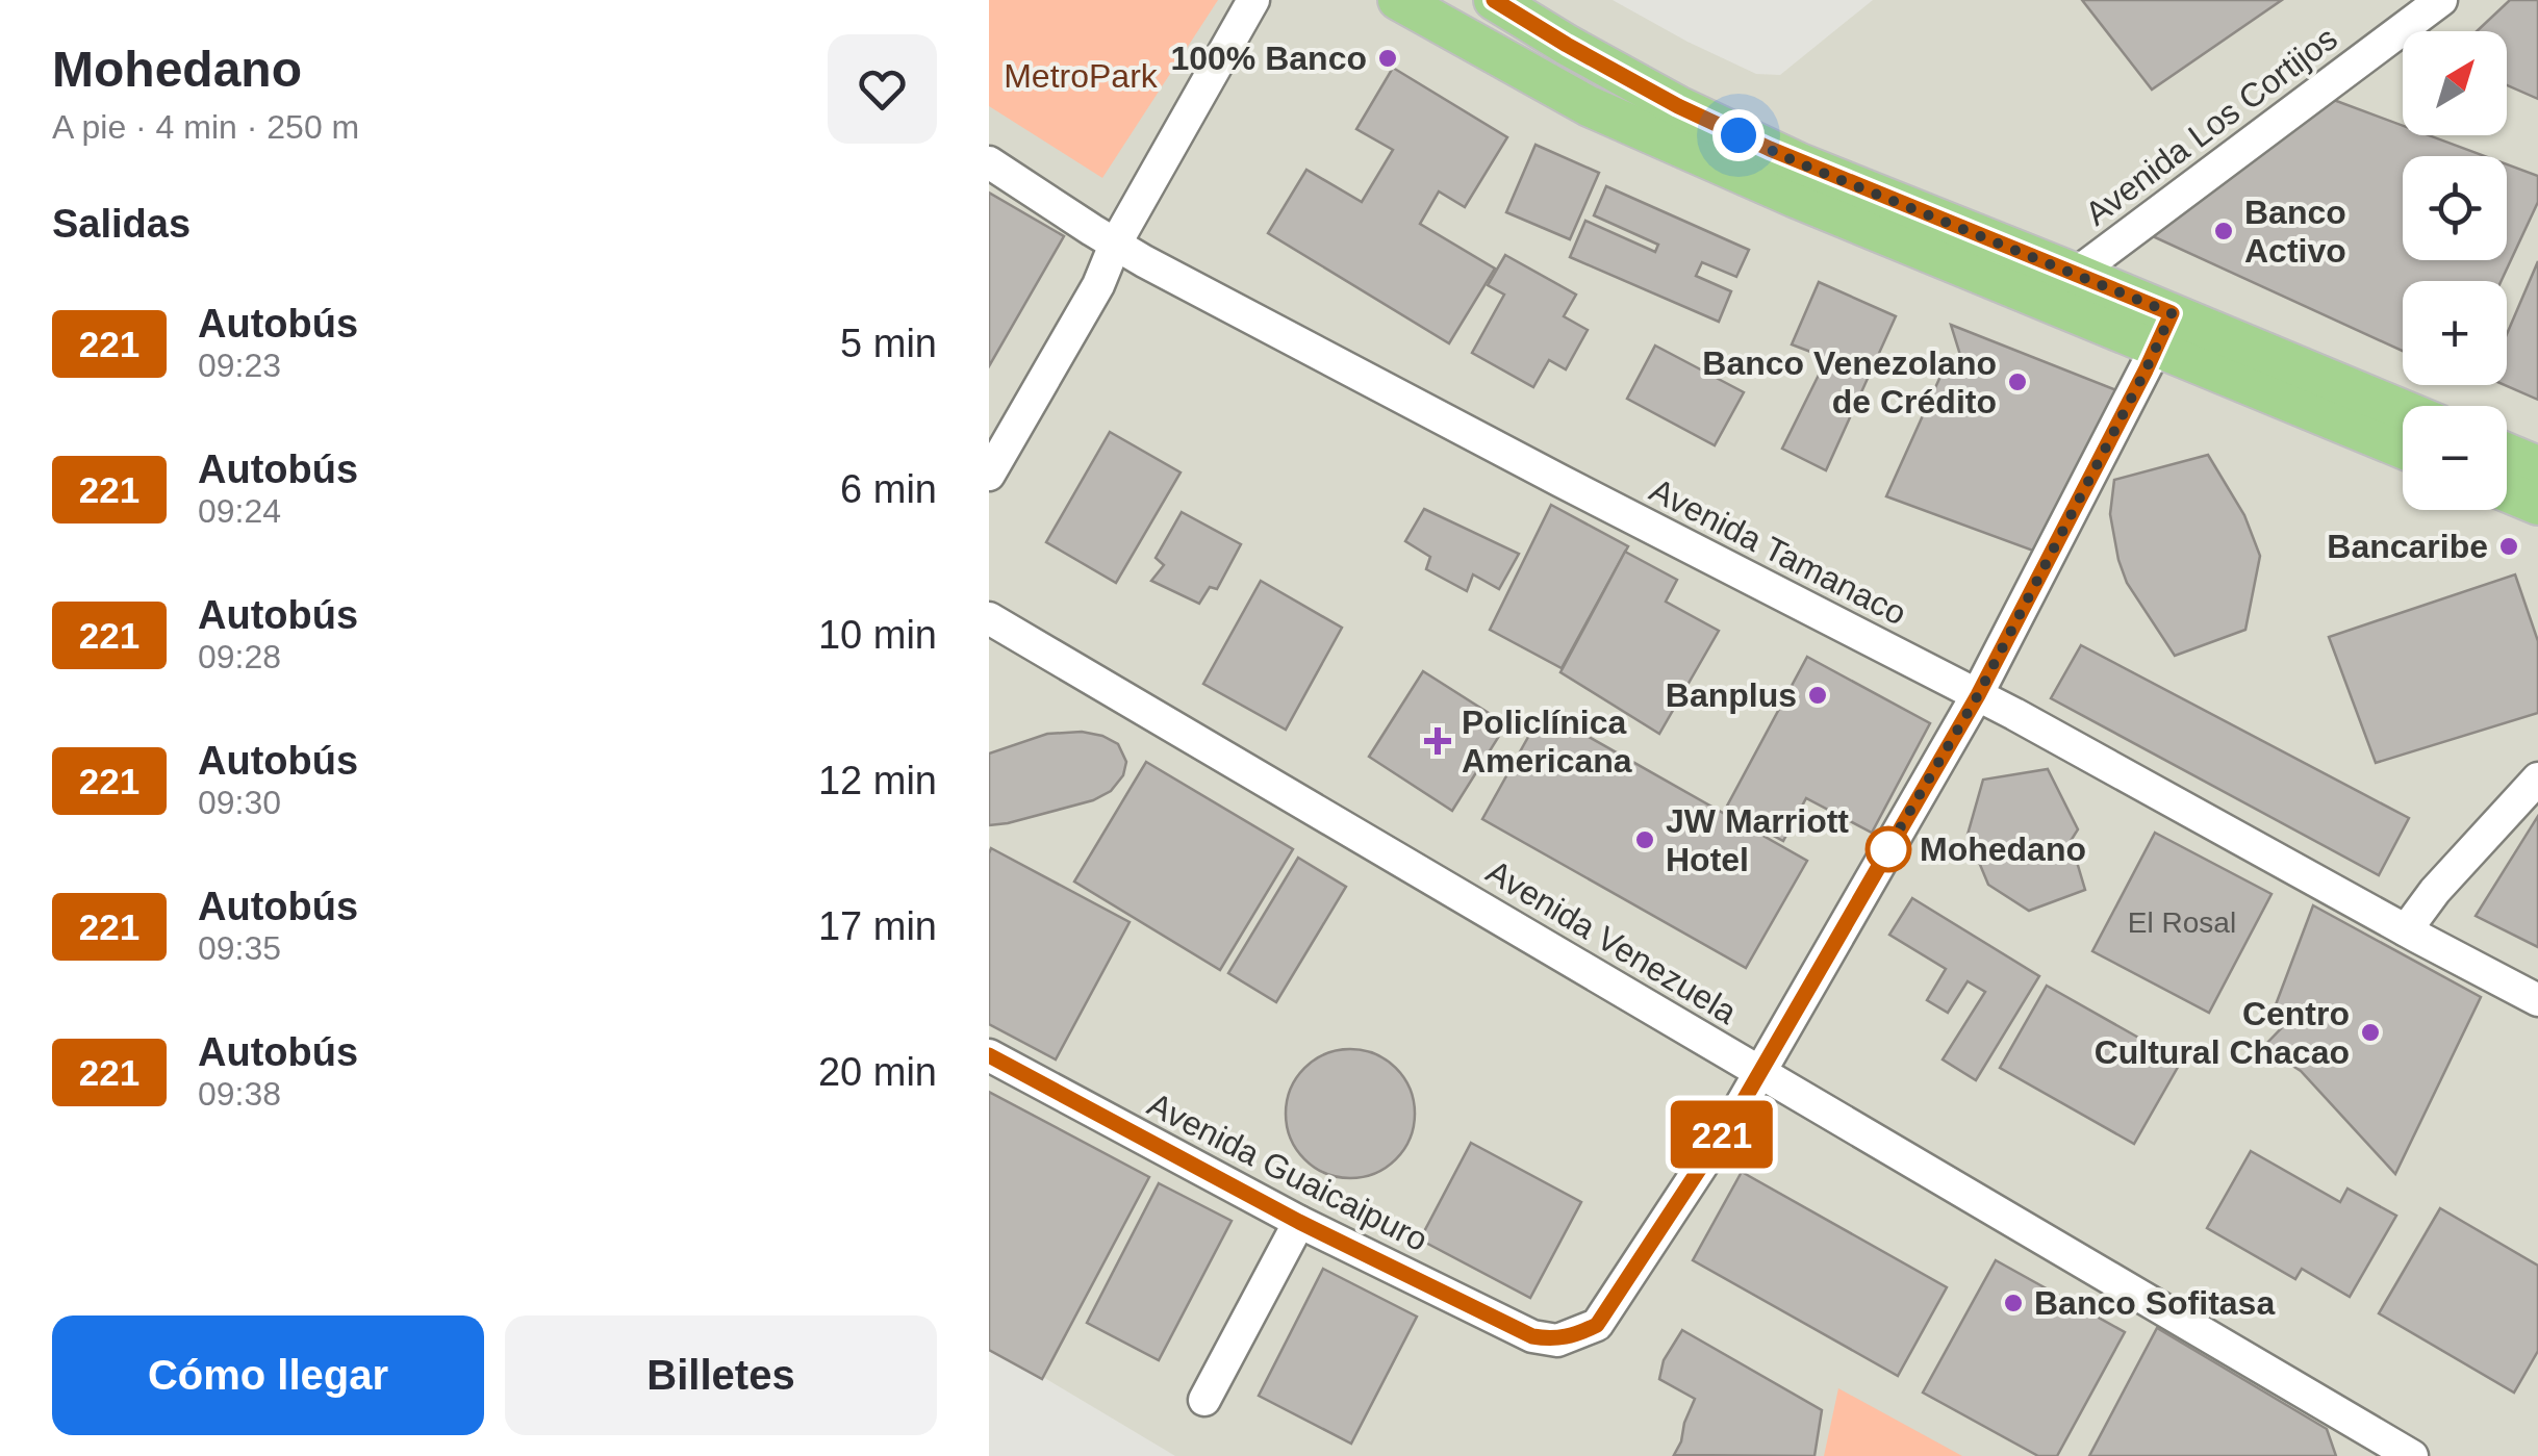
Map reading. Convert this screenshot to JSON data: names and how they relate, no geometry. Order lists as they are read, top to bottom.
{
  "streets": {
    "street": [
      "Avenida Los Cortijos",
      "Avenida Tamanaco",
      "Avenida Venezuela",
      "Avenida Guaicaipuro"
    ]
  },
  "crossings": [
    ["Avenida Venezuela", "Avenida Guaicaipuro"]
  ],
  "parks": ["MetroPark"],
  "places": {
    "other": [
      "100% Banco",
      "Banco Activo",
      "Banco Venezolano de Crédito",
      "Bancaribe",
      "Banplus",
      "JW Marriott Hotel",
      "Mohedano",
      "Centro Cultural Chacao",
      "Banco Sofitasa"
    ],
    "health": ["Policlínica Americana"]
  },
  "lines": ["bus line 221"],
  "house_numbers": ["El Rosal"],
  "north": "top right",
  "page": {
    "heading": [
      ["Mohedano", "A pie · 4 min · 250 m"],
      "Salidas"
    ],
    "on_map": "221",
    "map_buttons": ["+", "−"],
    "list": [
      {
        "mark": "221",
        "name": "Autobús",
        "note": "09:23",
        "value": "5 min"
      },
      {
        "mark": "221",
        "name": "Autobús",
        "note": "09:24",
        "value": "6 min"
      },
      {
        "mark": "221",
        "name": "Autobús",
        "note": "09:28",
        "value": "10 min"
      },
      {
        "mark": "221",
        "name": "Autobús",
        "note": "09:30",
        "value": "12 min"
      },
      {
        "mark": "221",
        "name": "Autobús",
        "note": "09:35",
        "value": "17 min"
      },
      {
        "mark": "221",
        "name": "Autobús",
        "note": "09:38",
        "value": "20 min"
      }
    ],
    "buttons": ["Cómo llegar", "Billetes"]
  }
}
